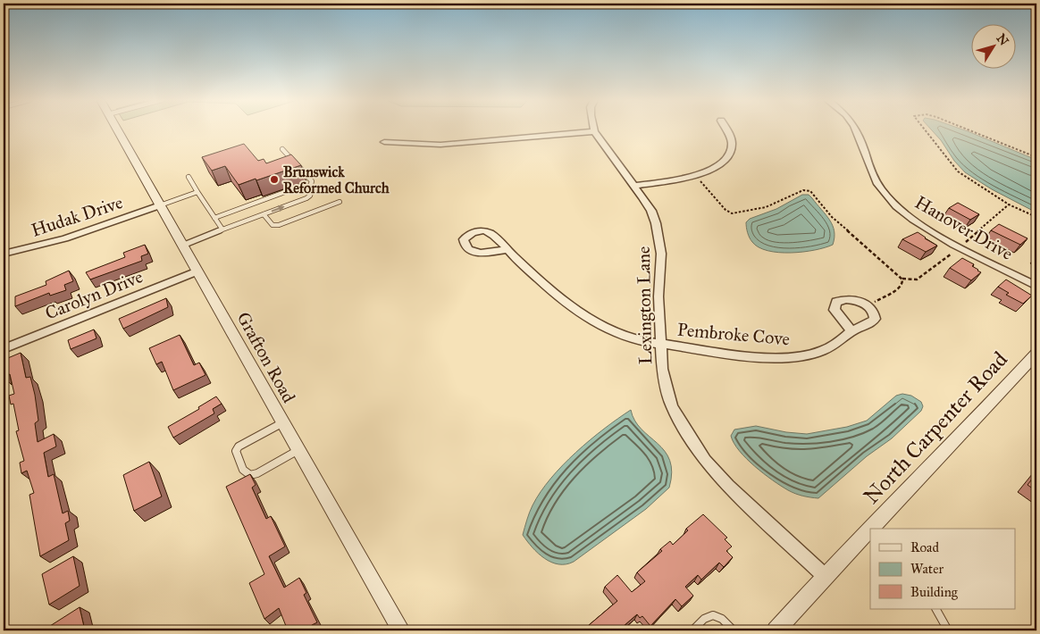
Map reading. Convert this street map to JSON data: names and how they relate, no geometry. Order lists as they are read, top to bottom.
{
  "streets": {
    "street": [
      "Hudak Drive",
      "Hanover Drive",
      "Carolyn Drive",
      "Lexington Lane",
      "Pembroke Cove",
      "Grafton Road",
      "North Carpenter Road"
    ]
  },
  "crossings": [
    ["Hudak Drive", "Grafton Road"],
    ["Carolyn Drive", "Grafton Road"],
    ["Lexington Lane", "Pembroke Cove"],
    ["Lexington Lane", "North Carpenter Road"]
  ],
  "places": ["Brunswick Reformed Church"],
  "legend": ["Road", "Water", "Building"],
  "north": "top right"
}
